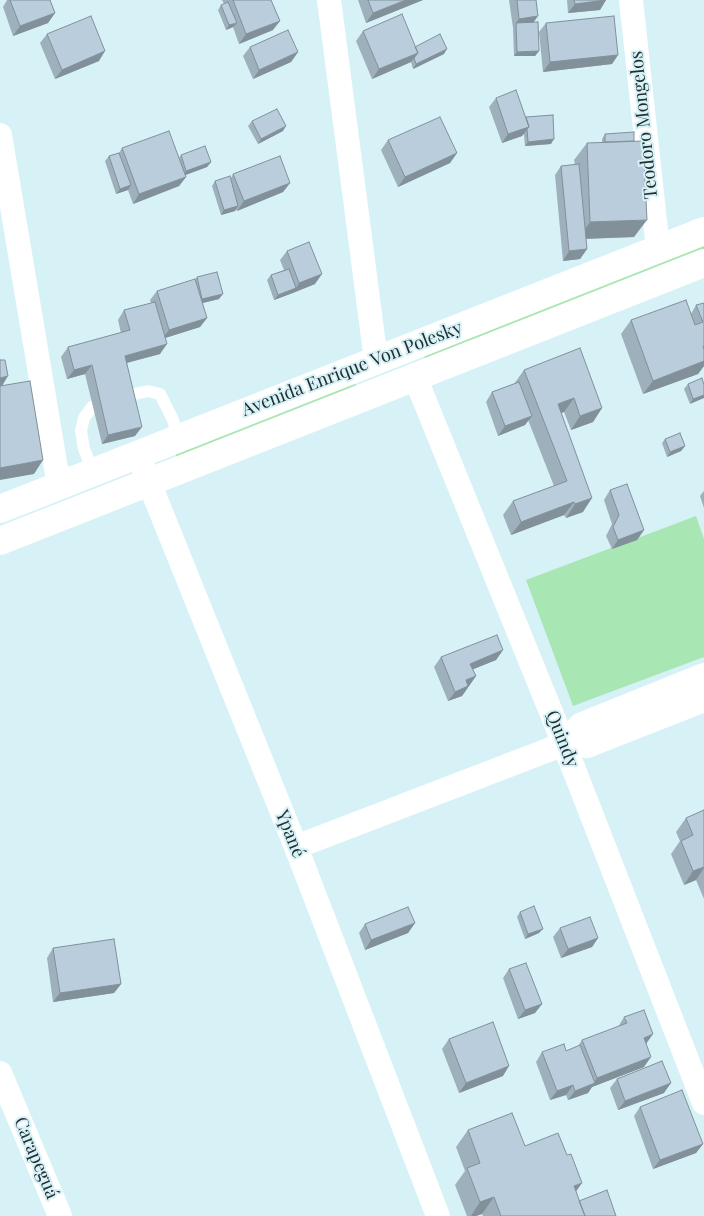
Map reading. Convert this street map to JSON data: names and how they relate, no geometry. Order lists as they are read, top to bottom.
{
  "streets": {
    "main road": ["Avenida Enrique Von Polesky"],
    "street": [
      "Teodoro Mongelos",
      "Quindy",
      "Ypané",
      "Carapeguá"
    ]
  },
  "crossings": [
    ["Teodoro Mongelos", "Avenida Enrique Von Polesky"],
    ["Avenida Enrique Von Polesky", "Quindy"],
    ["Avenida Enrique Von Polesky", "Ypané"]
  ]
}
